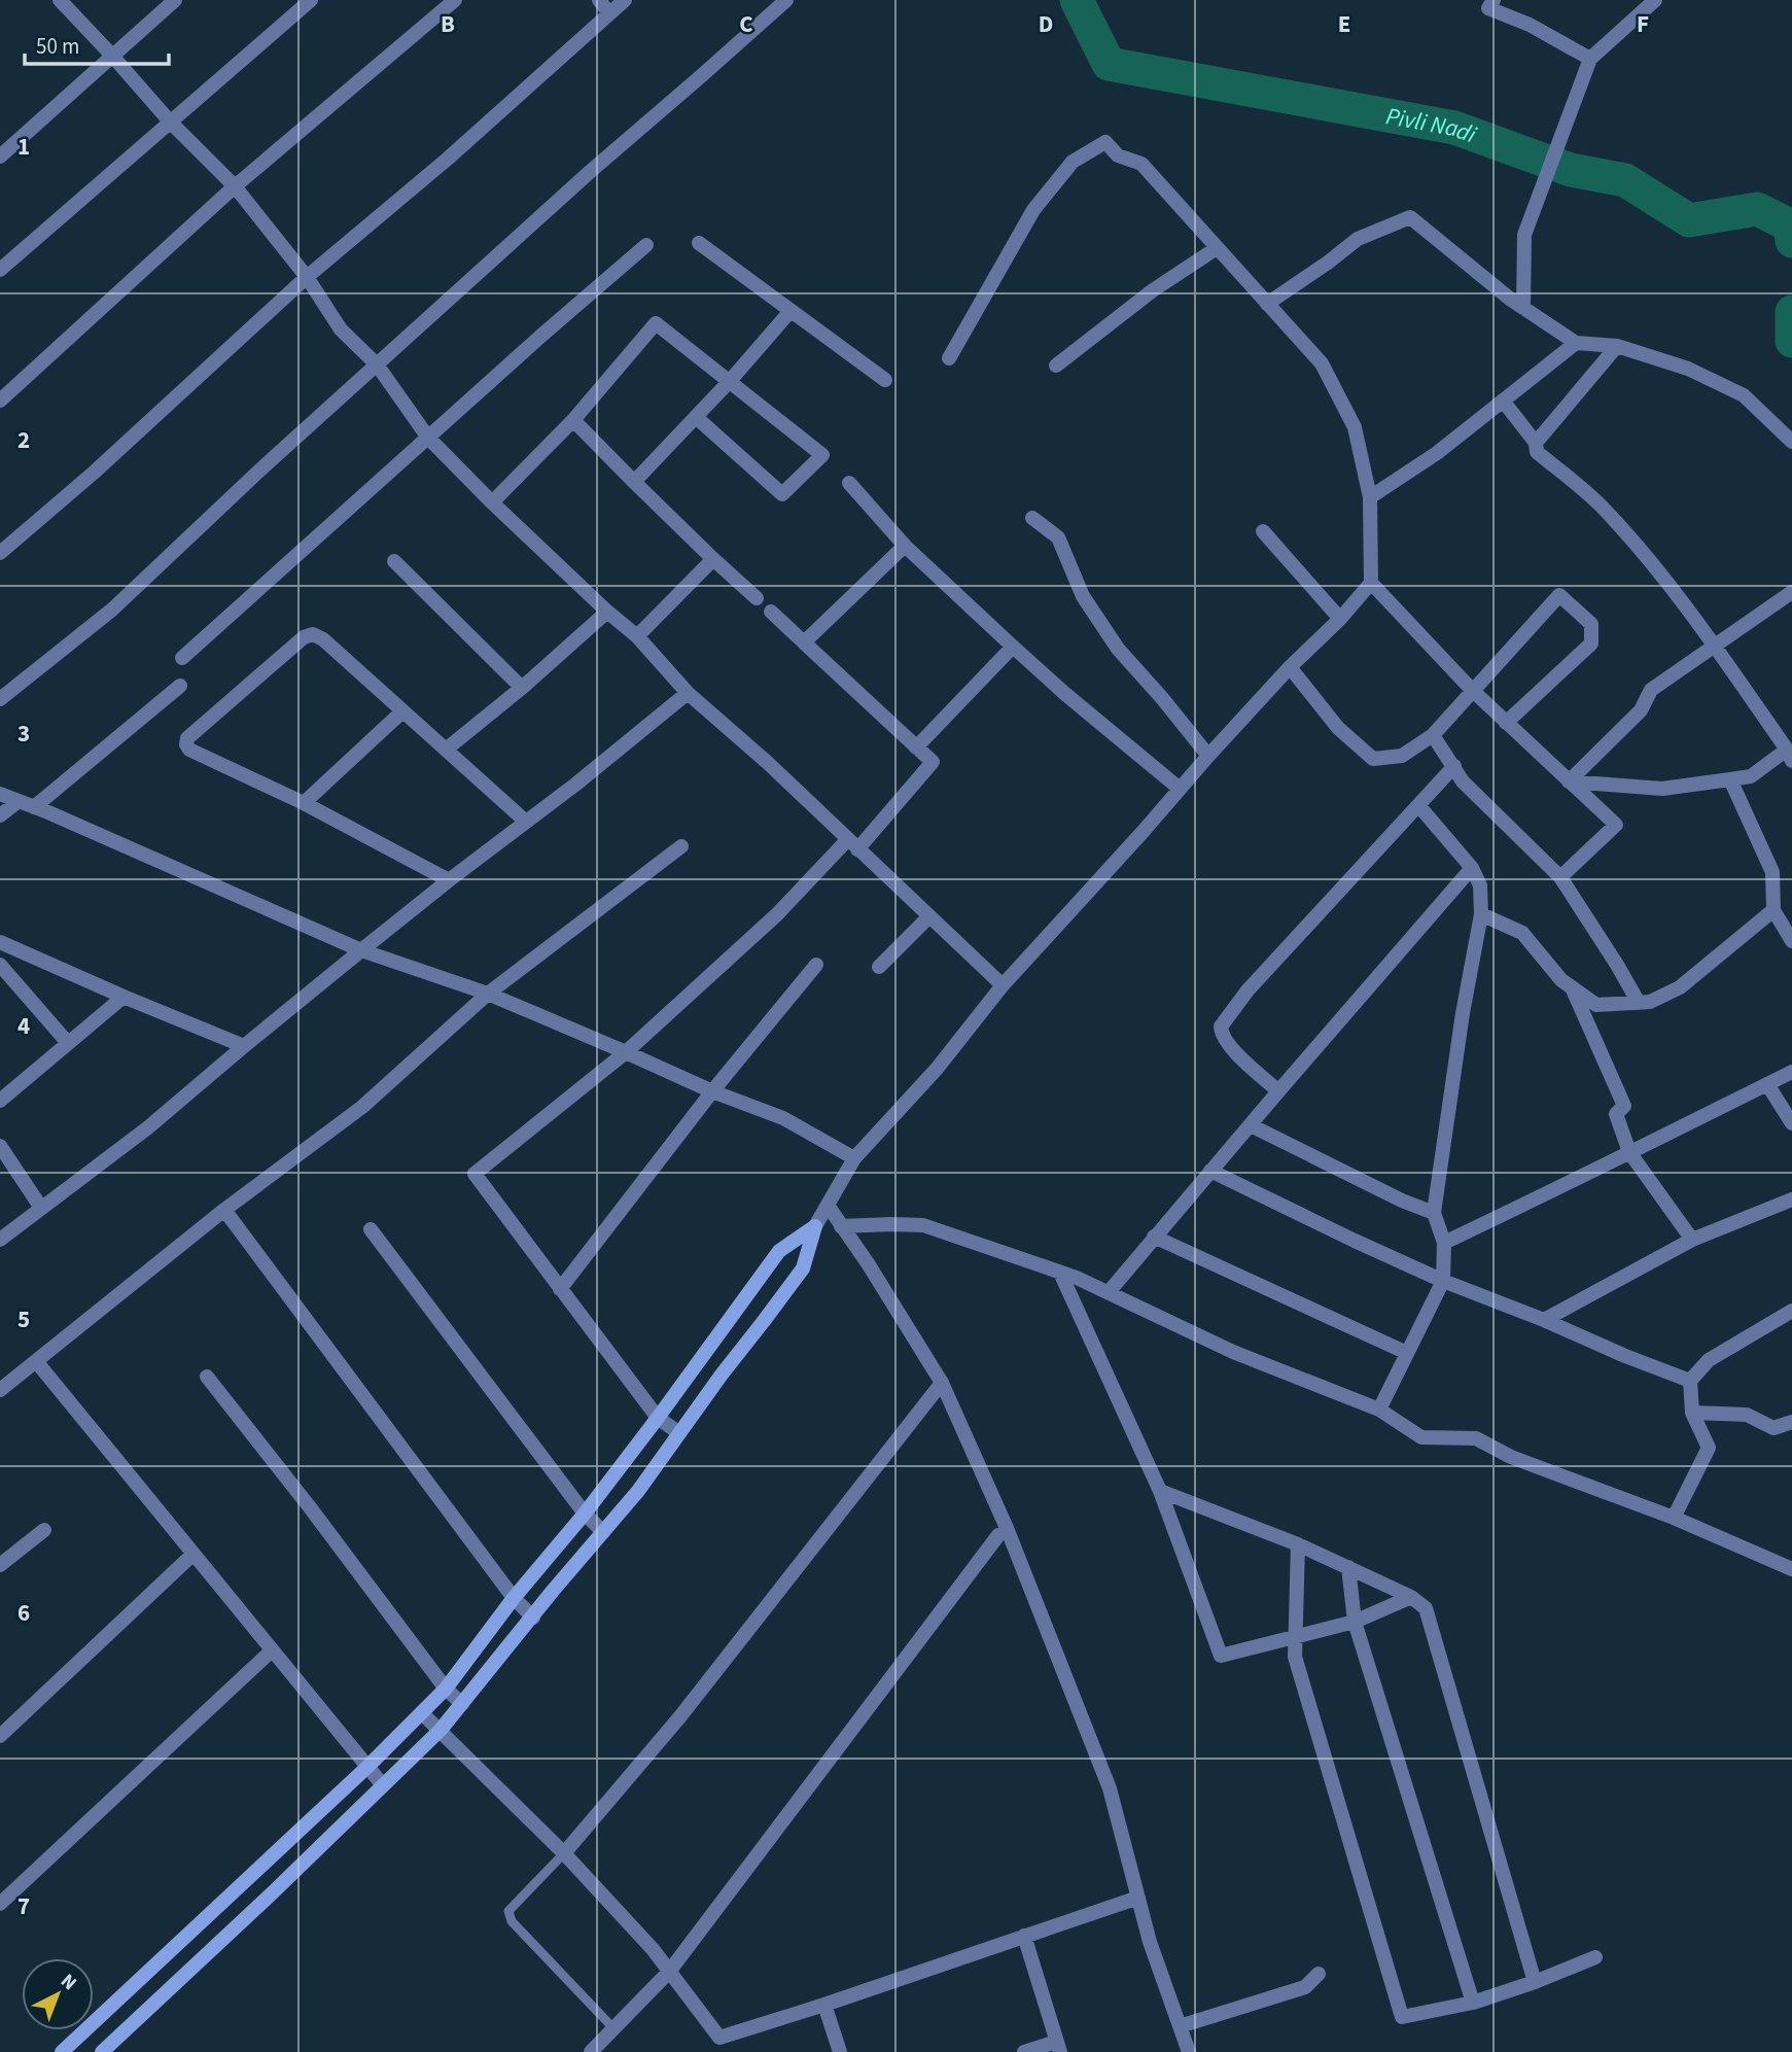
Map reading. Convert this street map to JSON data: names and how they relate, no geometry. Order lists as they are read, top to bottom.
{
  "water": ["Pivli Nadi"],
  "scale_bar": "50 m",
  "north": "top right",
  "grid": {
    "columns": [
      "B",
      "C",
      "D",
      "E",
      "F"
    ],
    "rows": [
      "1",
      "2",
      "3",
      "4",
      "5",
      "6",
      "7"
    ]
  }
}
